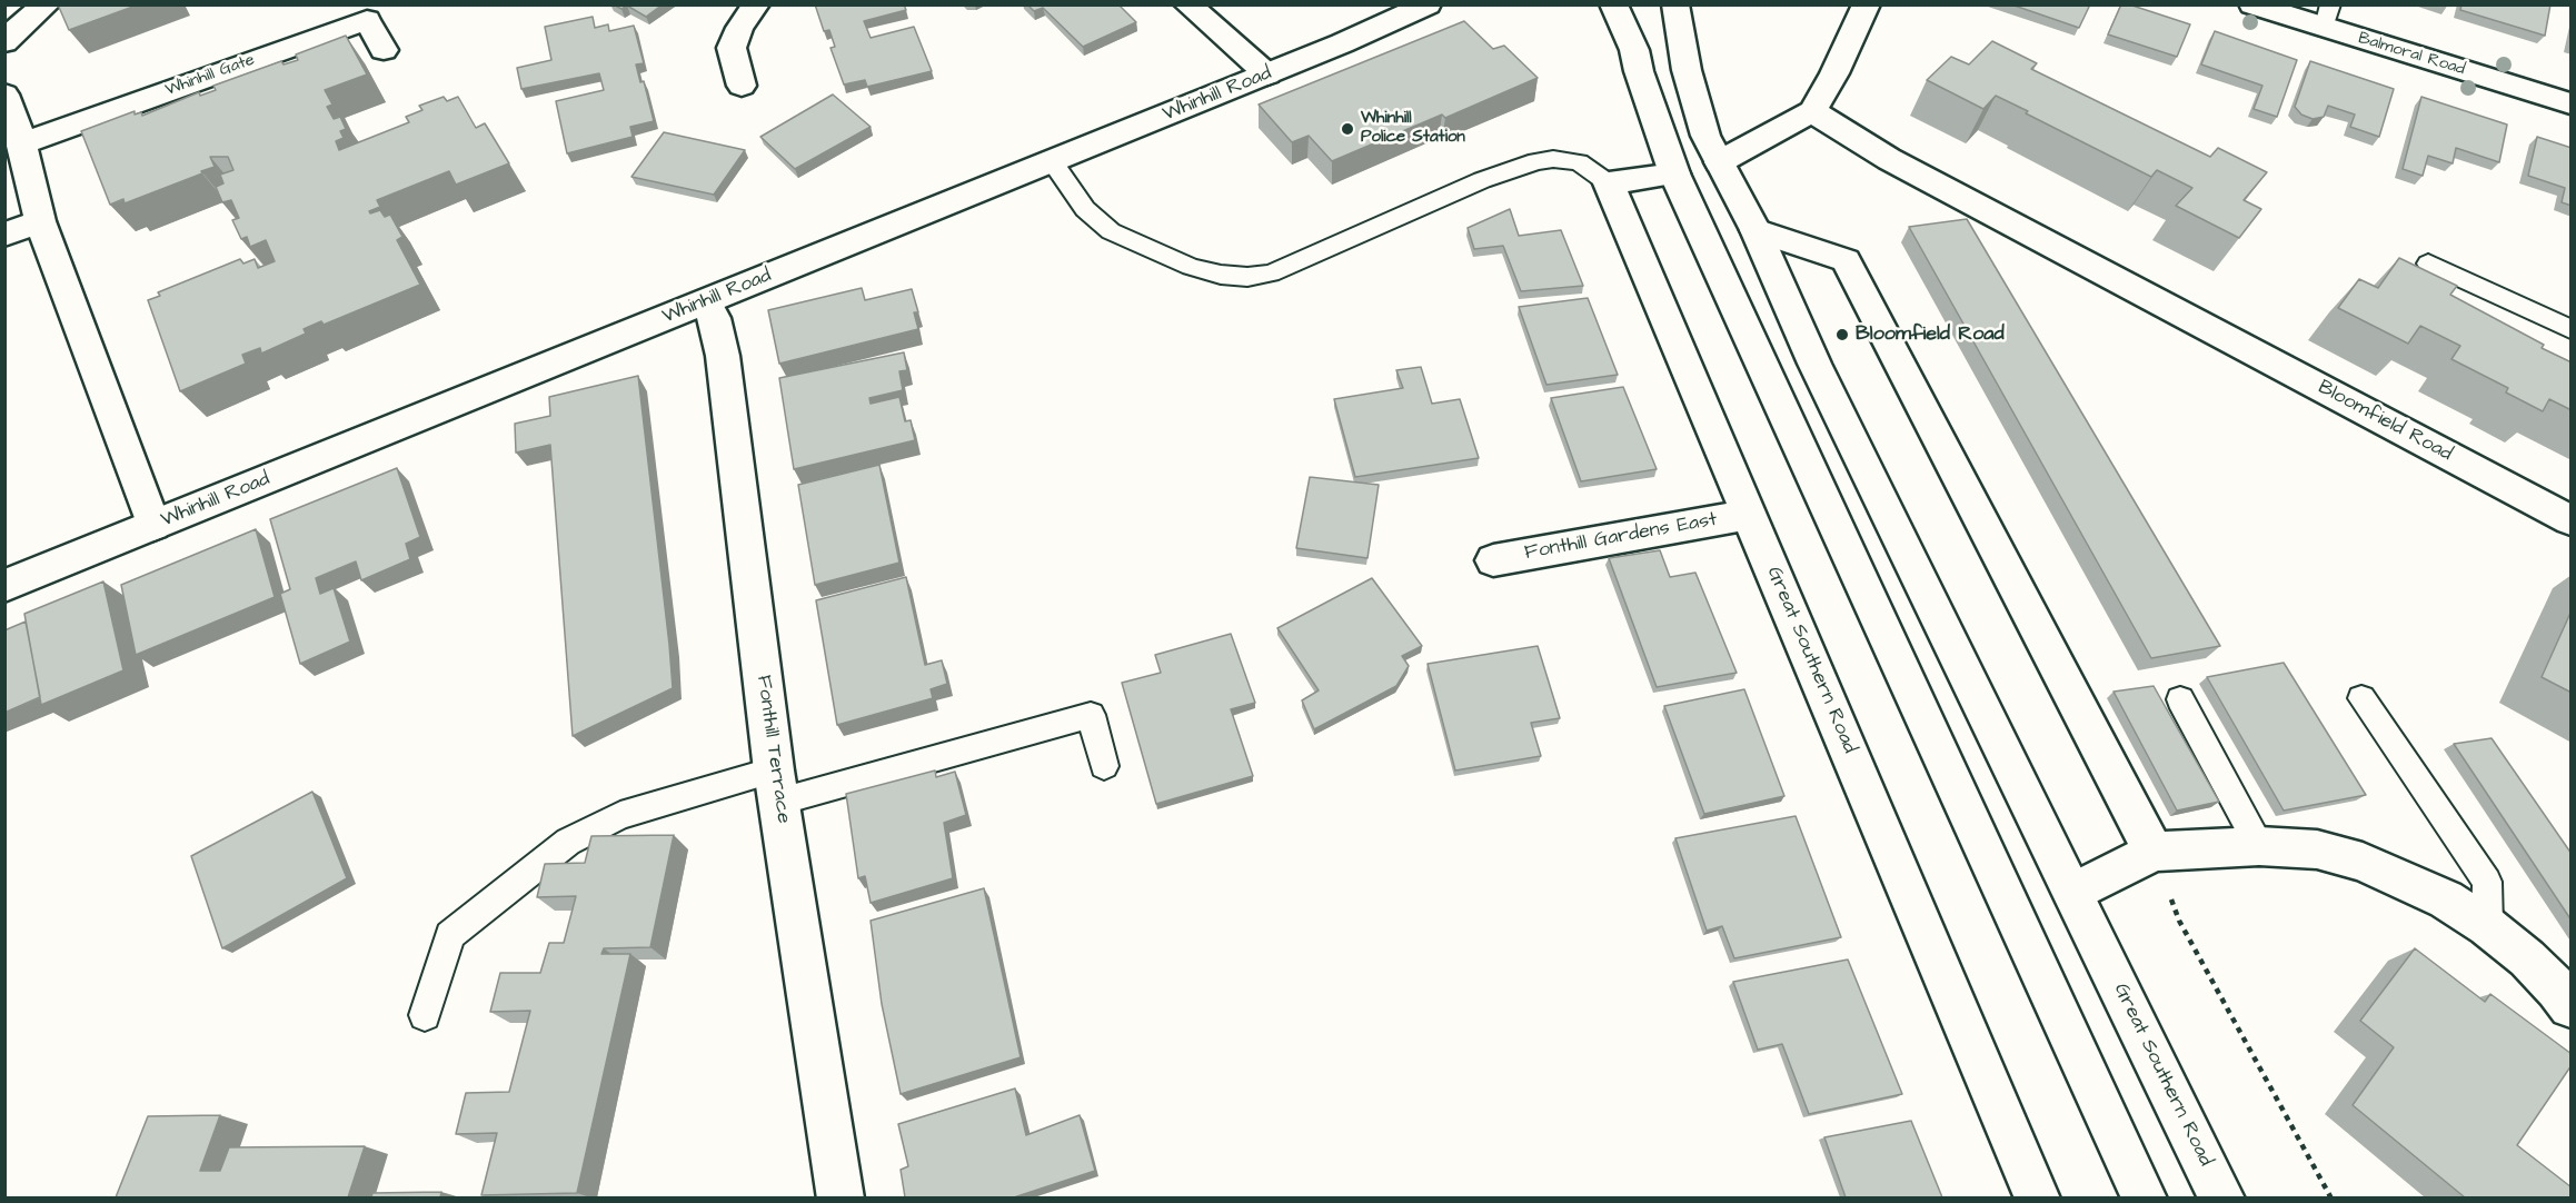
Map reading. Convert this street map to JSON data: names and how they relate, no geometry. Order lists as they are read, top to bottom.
{
  "streets": {
    "street": [
      "Balmoral Road",
      "Whinhill Gate",
      "Whinhill Road",
      "Bloomfield Road",
      "Fonthill Gardens East",
      "Great Southern Road",
      "Fonthill Terrace"
    ]
  },
  "crossings": [
    ["Whinhill Road", "Fonthill Terrace"],
    ["Fonthill Gardens East", "Great Southern Road"]
  ],
  "places": ["Whinhill Police Station", "Bloomfield Road"]
}
